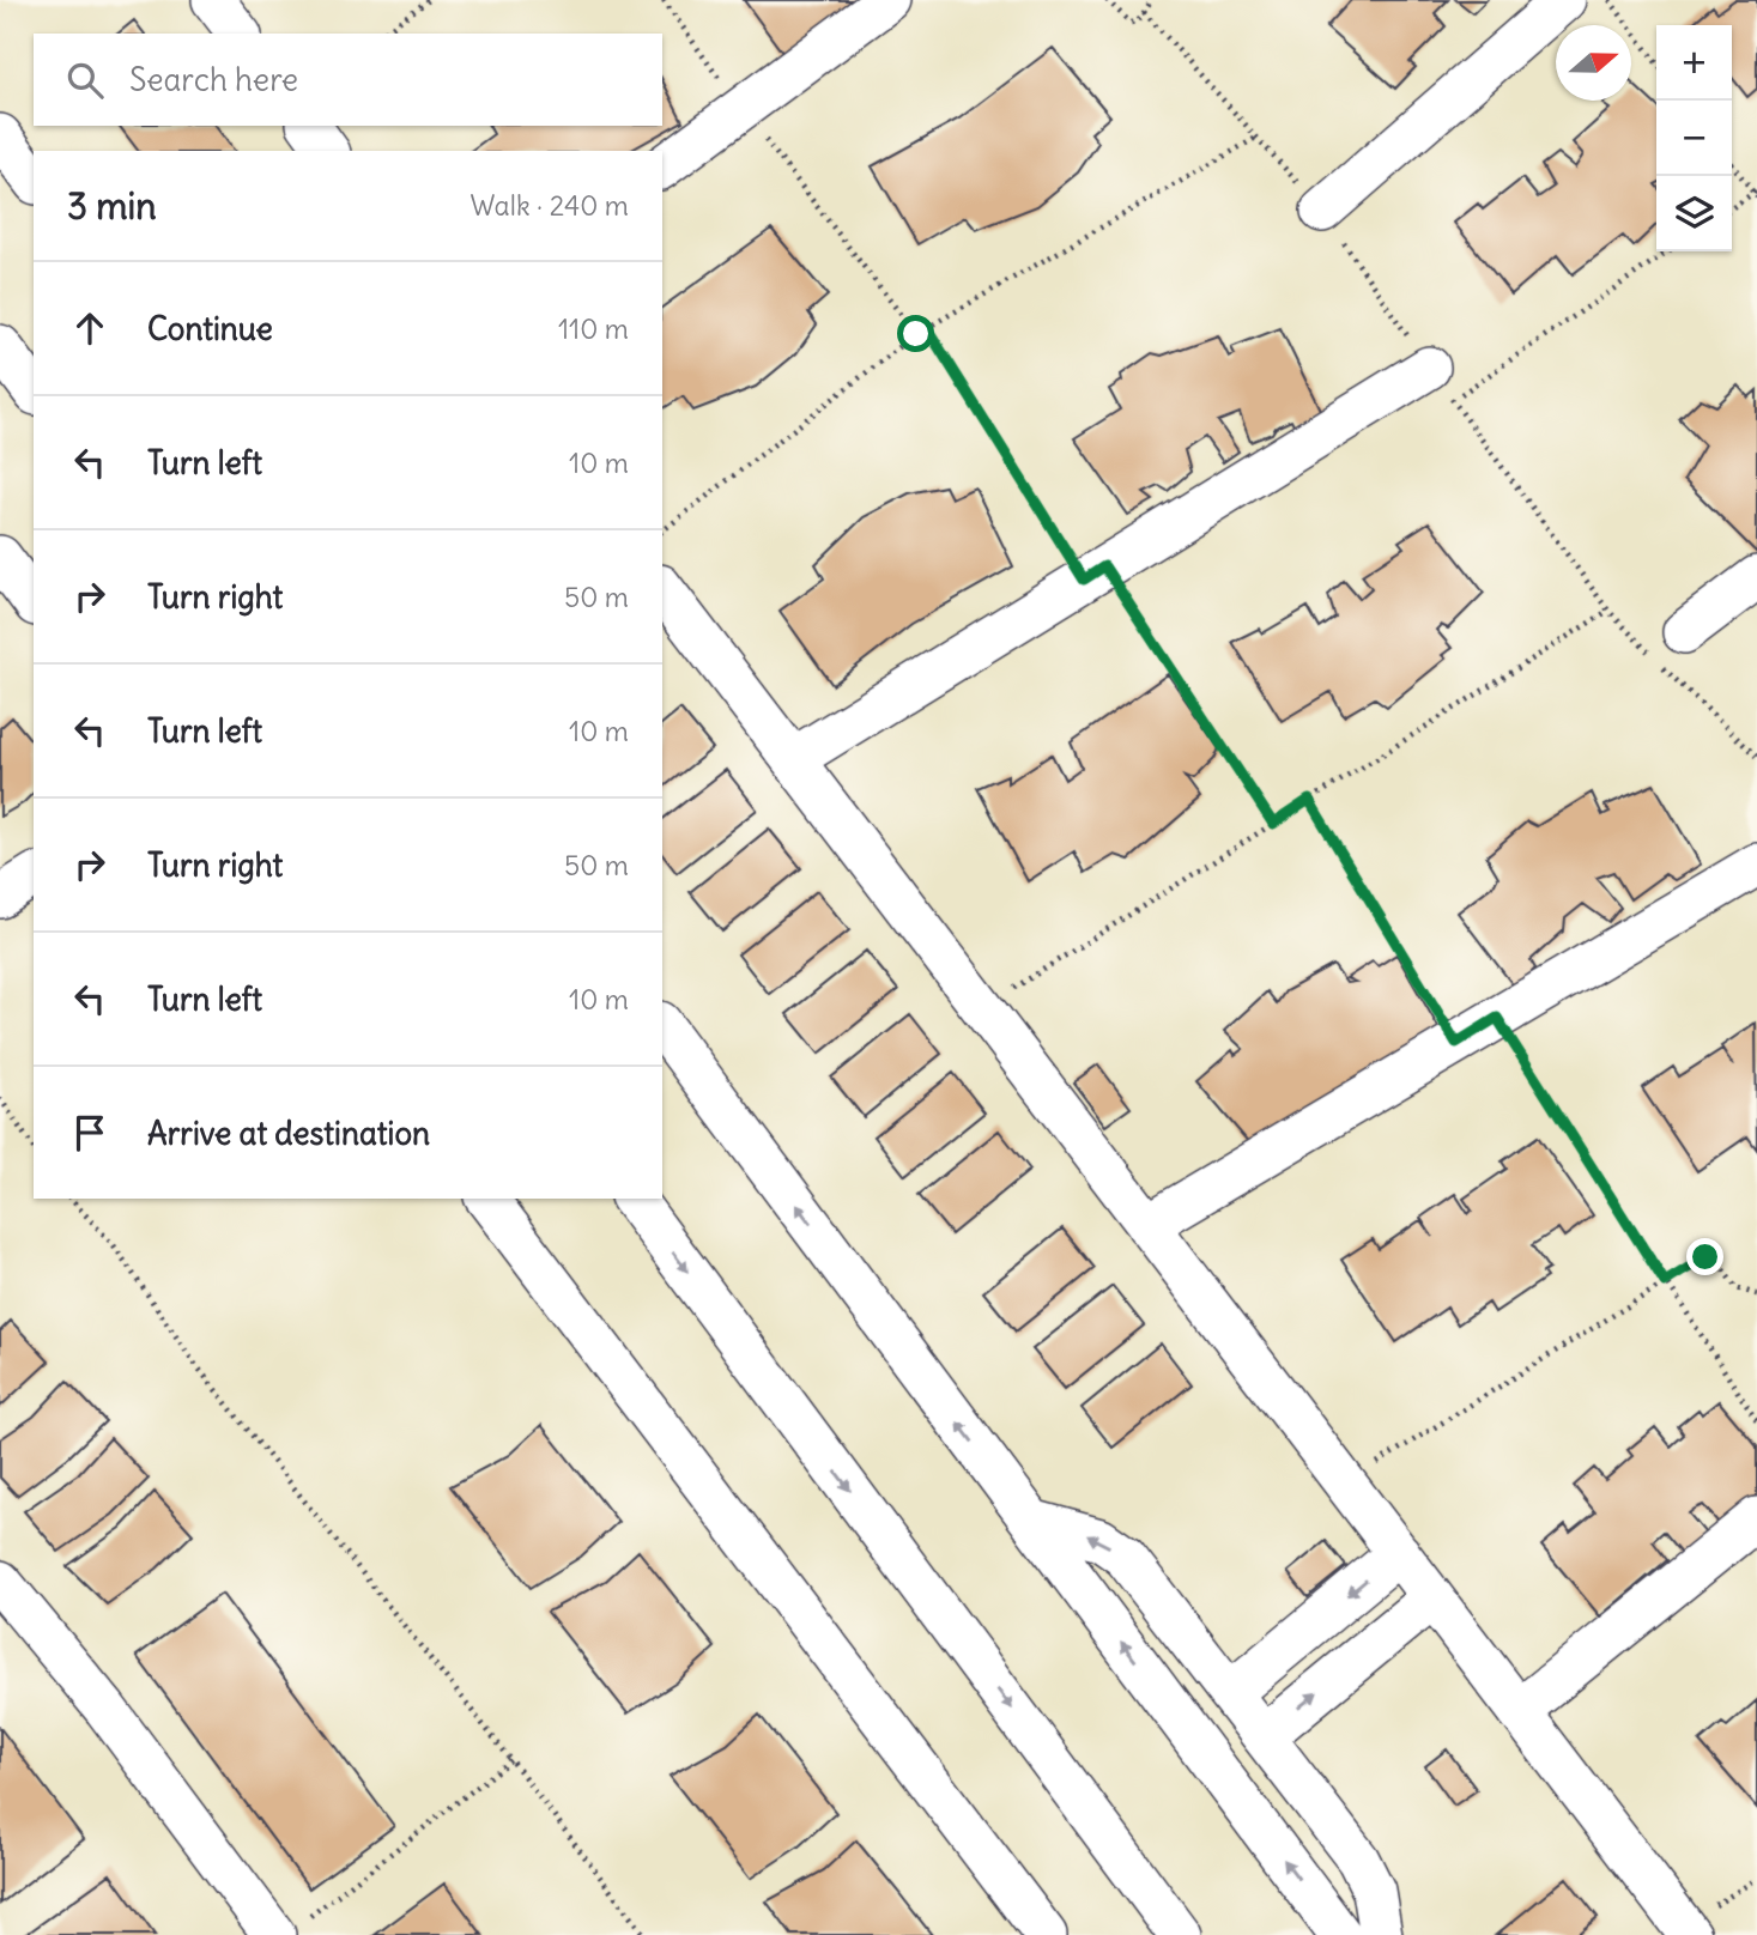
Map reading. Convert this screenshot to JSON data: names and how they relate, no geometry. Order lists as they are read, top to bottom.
{
  "north": "right",
  "page": {
    "map_buttons": ["+", "−"],
    "search": "Search here",
    "heading": ["3 min", "Walk · 240 m"],
    "list": [
      ["Continue", "110 m"],
      ["Turn left", "10 m"],
      ["Turn right", "50 m"],
      ["Turn left", "10 m"],
      ["Turn right", "50 m"],
      ["Turn left", "10 m"],
      "Arrive at destination"
    ]
  }
}
